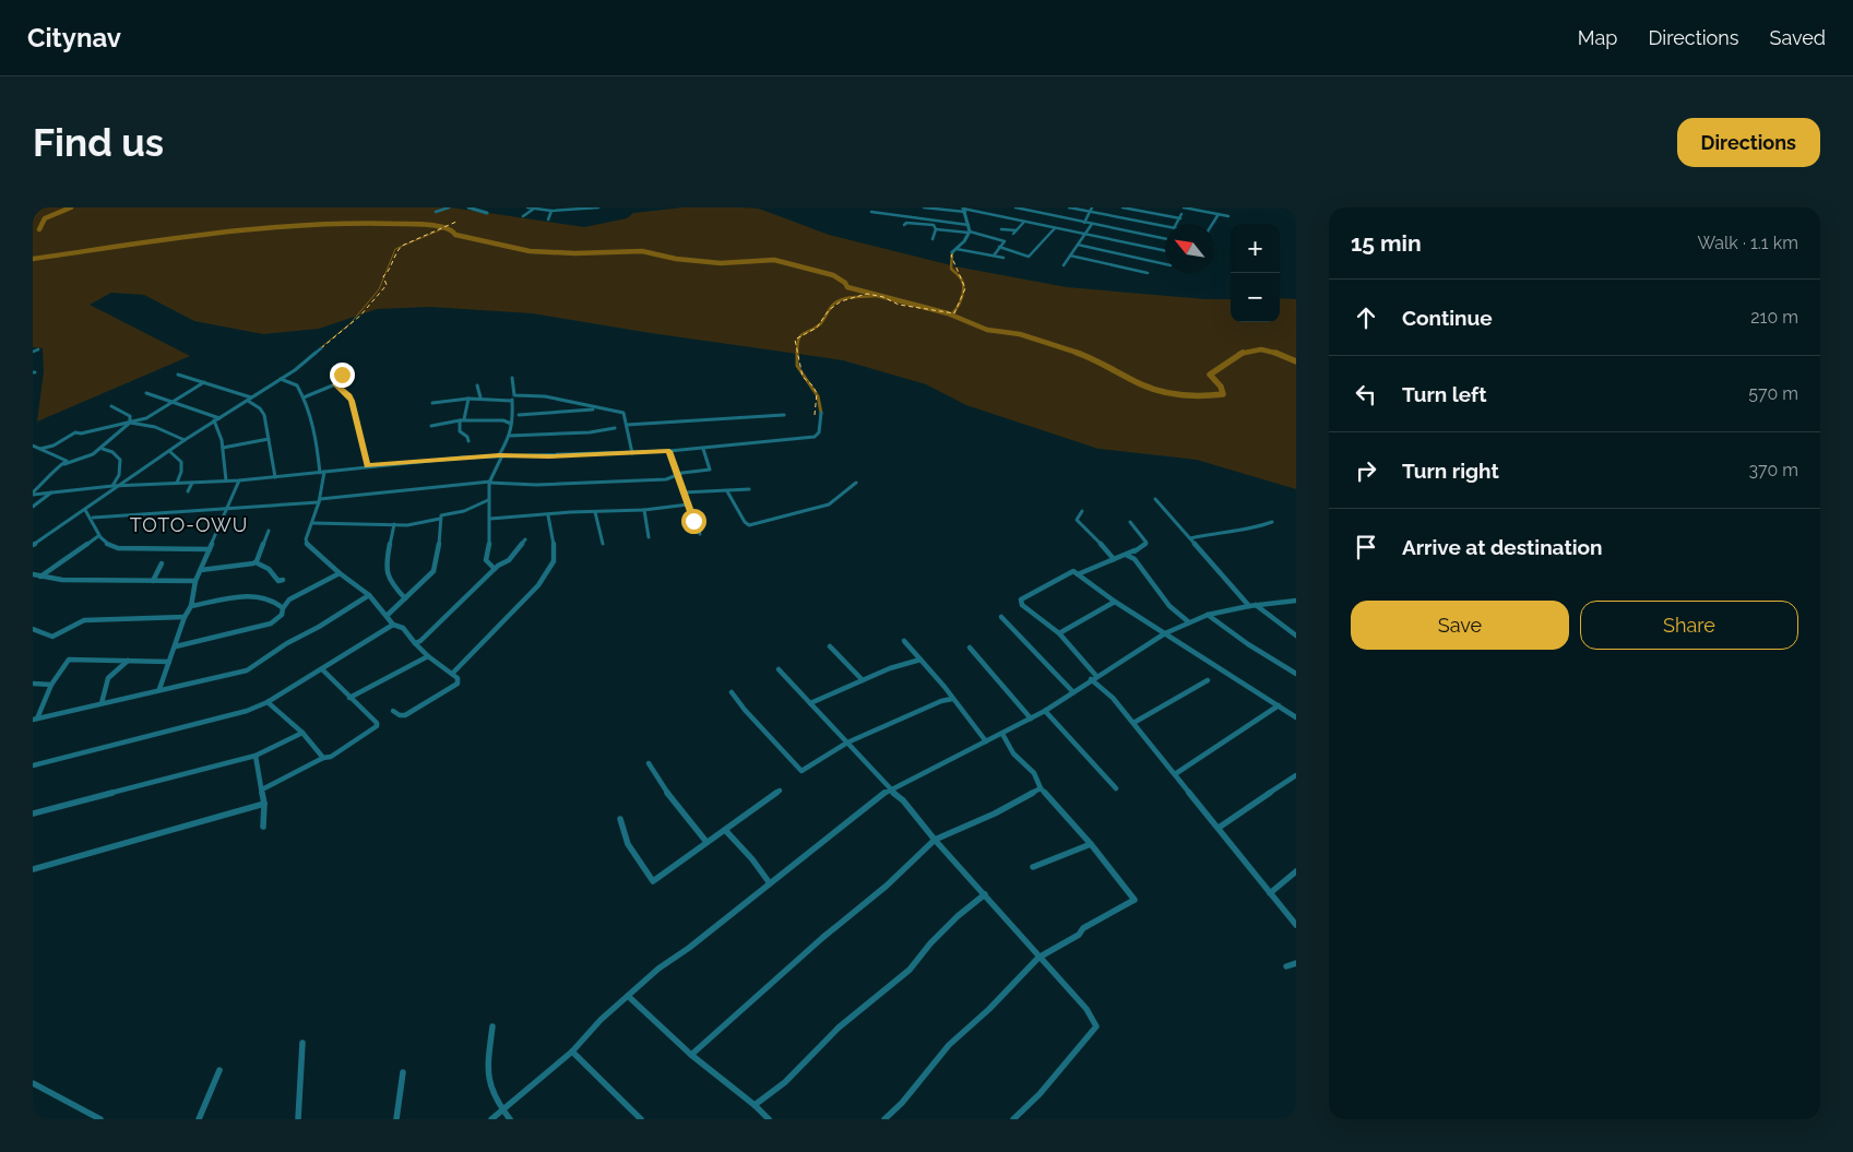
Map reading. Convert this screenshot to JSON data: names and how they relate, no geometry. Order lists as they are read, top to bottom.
{
  "districts": ["TOTO-OWU"],
  "north": "top left",
  "page": {
    "header": "Citynav",
    "nav": ["Map", "Directions", "Saved"],
    "buttons": [
      "Directions",
      ["Save", "Share"]
    ],
    "title": "Find us",
    "heading": ["15 min", "Walk · 1.1 km"],
    "map_buttons": ["+", "−"],
    "list": [
      ["Continue", "210 m"],
      ["Turn left", "570 m"],
      ["Turn right", "370 m"],
      "Arrive at destination"
    ]
  }
}
